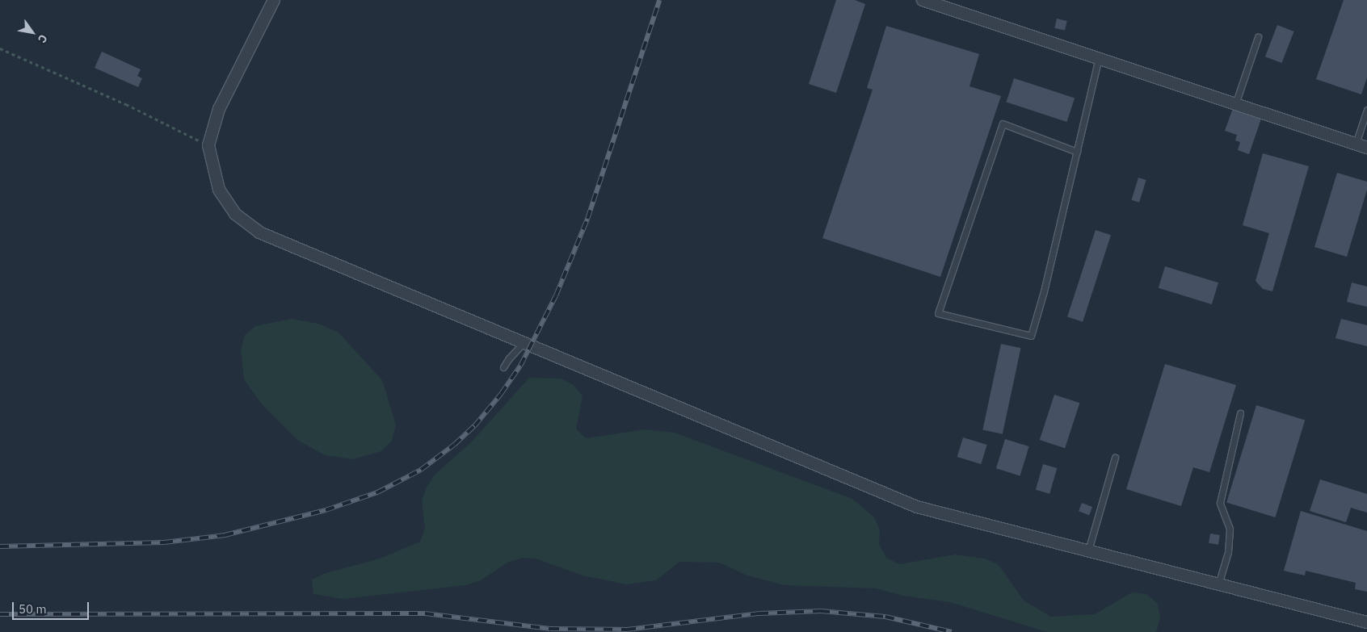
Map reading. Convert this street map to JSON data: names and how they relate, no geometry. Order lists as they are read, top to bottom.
{
  "scale_bar": "50 m",
  "north": "bottom right"
}
